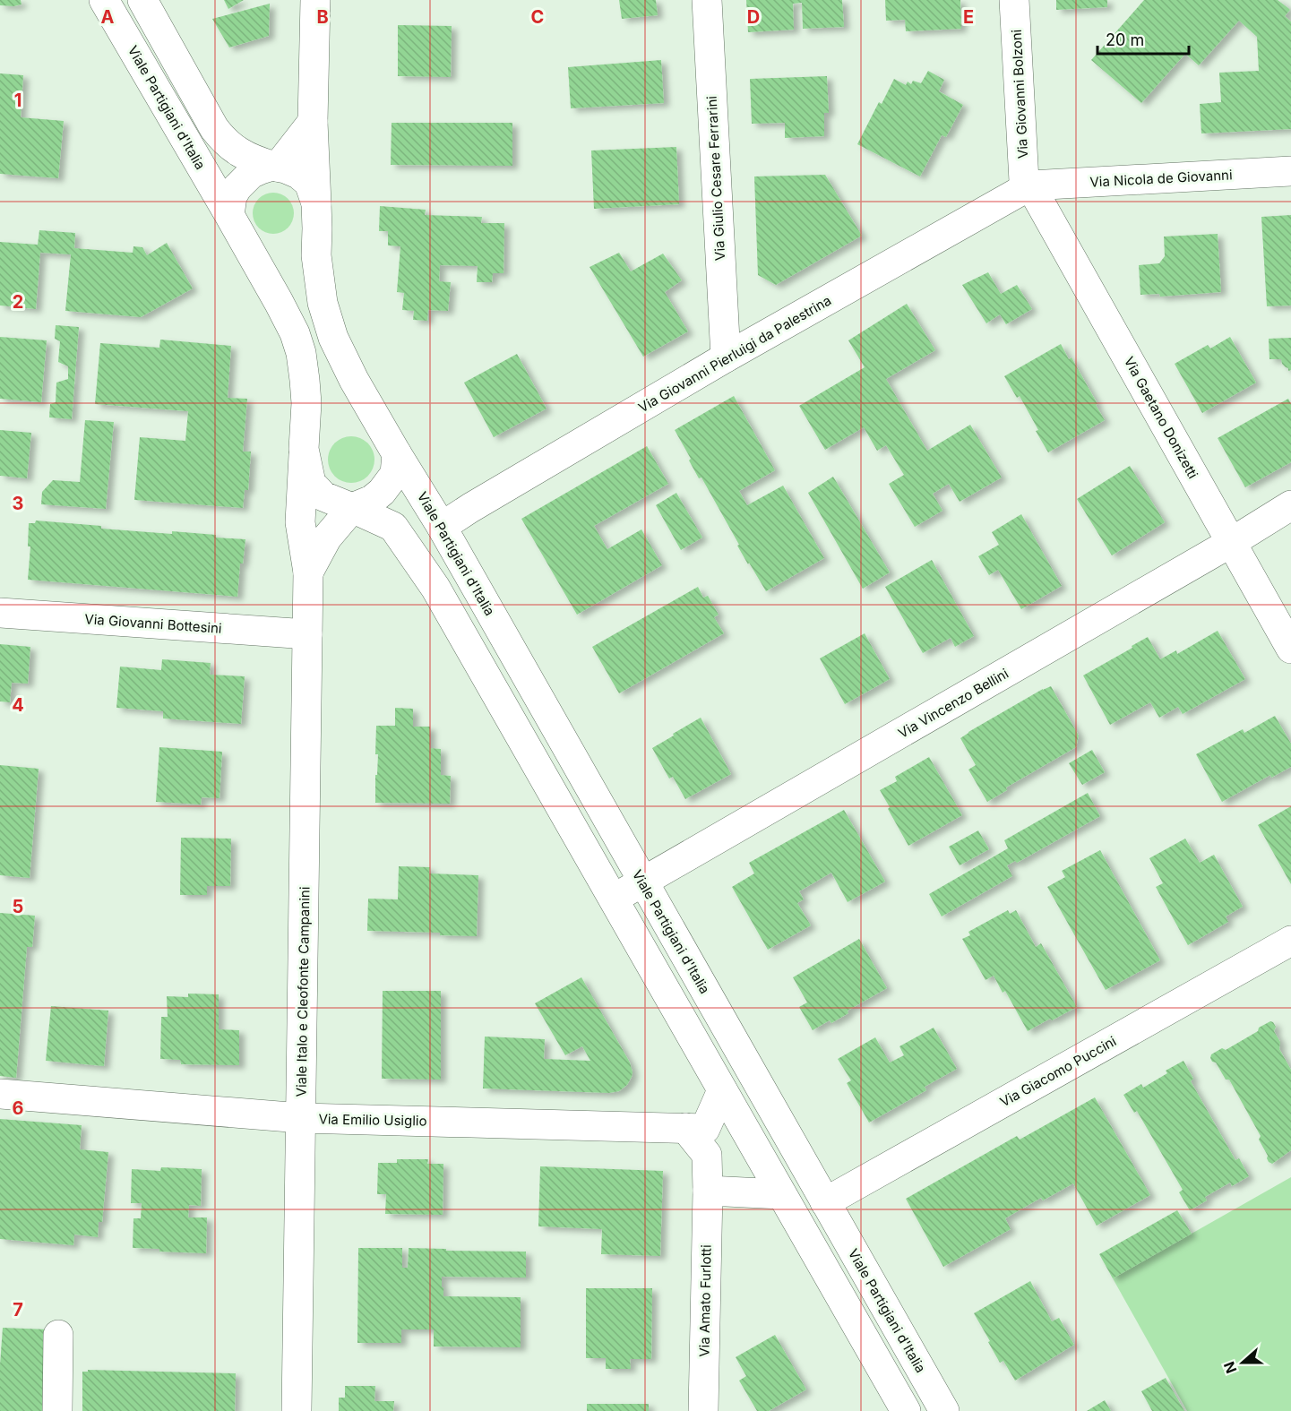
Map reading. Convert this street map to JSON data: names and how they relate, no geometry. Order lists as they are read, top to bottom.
{
  "streets": {
    "street": [
      "Via Giovanni Bolzoni",
      "Viale Partigiani d'Italia",
      "Via Giulio Cesare Ferrarini",
      "Via Nicola de Giovanni",
      "Via Giovanni Pierluigi da Palestrina",
      "Via Gaetano Donizetti",
      "Via Giovanni Bottesini",
      "Via Vincenzo Bellini",
      "Viale Italo e Cleofonte Campanini",
      "Via Giacomo Puccini",
      "Via Emilio Usiglio",
      "Via Amato Furlotti"
    ]
  },
  "crossings": [
    ["Via Giovanni Bolzoni", "Via Nicola de Giovanni"],
    ["Via Giovanni Bolzoni", "Via Giovanni Pierluigi da Palestrina"],
    ["Via Giovanni Bolzoni", "Via Gaetano Donizetti"],
    ["Viale Partigiani d'Italia", "Via Giovanni Pierluigi da Palestrina"],
    ["Viale Partigiani d'Italia", "Via Vincenzo Bellini"],
    ["Viale Partigiani d'Italia", "Viale Italo e Cleofonte Campanini"],
    ["Viale Partigiani d'Italia", "Via Giacomo Puccini"],
    ["Viale Partigiani d'Italia", "Via Emilio Usiglio"],
    ["Via Giulio Cesare Ferrarini", "Via Giovanni Pierluigi da Palestrina"],
    ["Via Nicola de Giovanni", "Via Giovanni Pierluigi da Palestrina"],
    ["Via Nicola de Giovanni", "Via Gaetano Donizetti"],
    ["Via Giovanni Pierluigi da Palestrina", "Via Gaetano Donizetti"],
    ["Via Gaetano Donizetti", "Via Vincenzo Bellini"],
    ["Via Giovanni Bottesini", "Viale Italo e Cleofonte Campanini"],
    ["Viale Italo e Cleofonte Campanini", "Via Emilio Usiglio"],
    ["Via Emilio Usiglio", "Via Amato Furlotti"]
  ],
  "scale_bar": "20 m",
  "north": "left",
  "grid": {
    "columns": [
      "A",
      "B",
      "C",
      "D",
      "E"
    ],
    "rows": [
      "1",
      "2",
      "3",
      "4",
      "5",
      "6",
      "7"
    ]
  }
}
